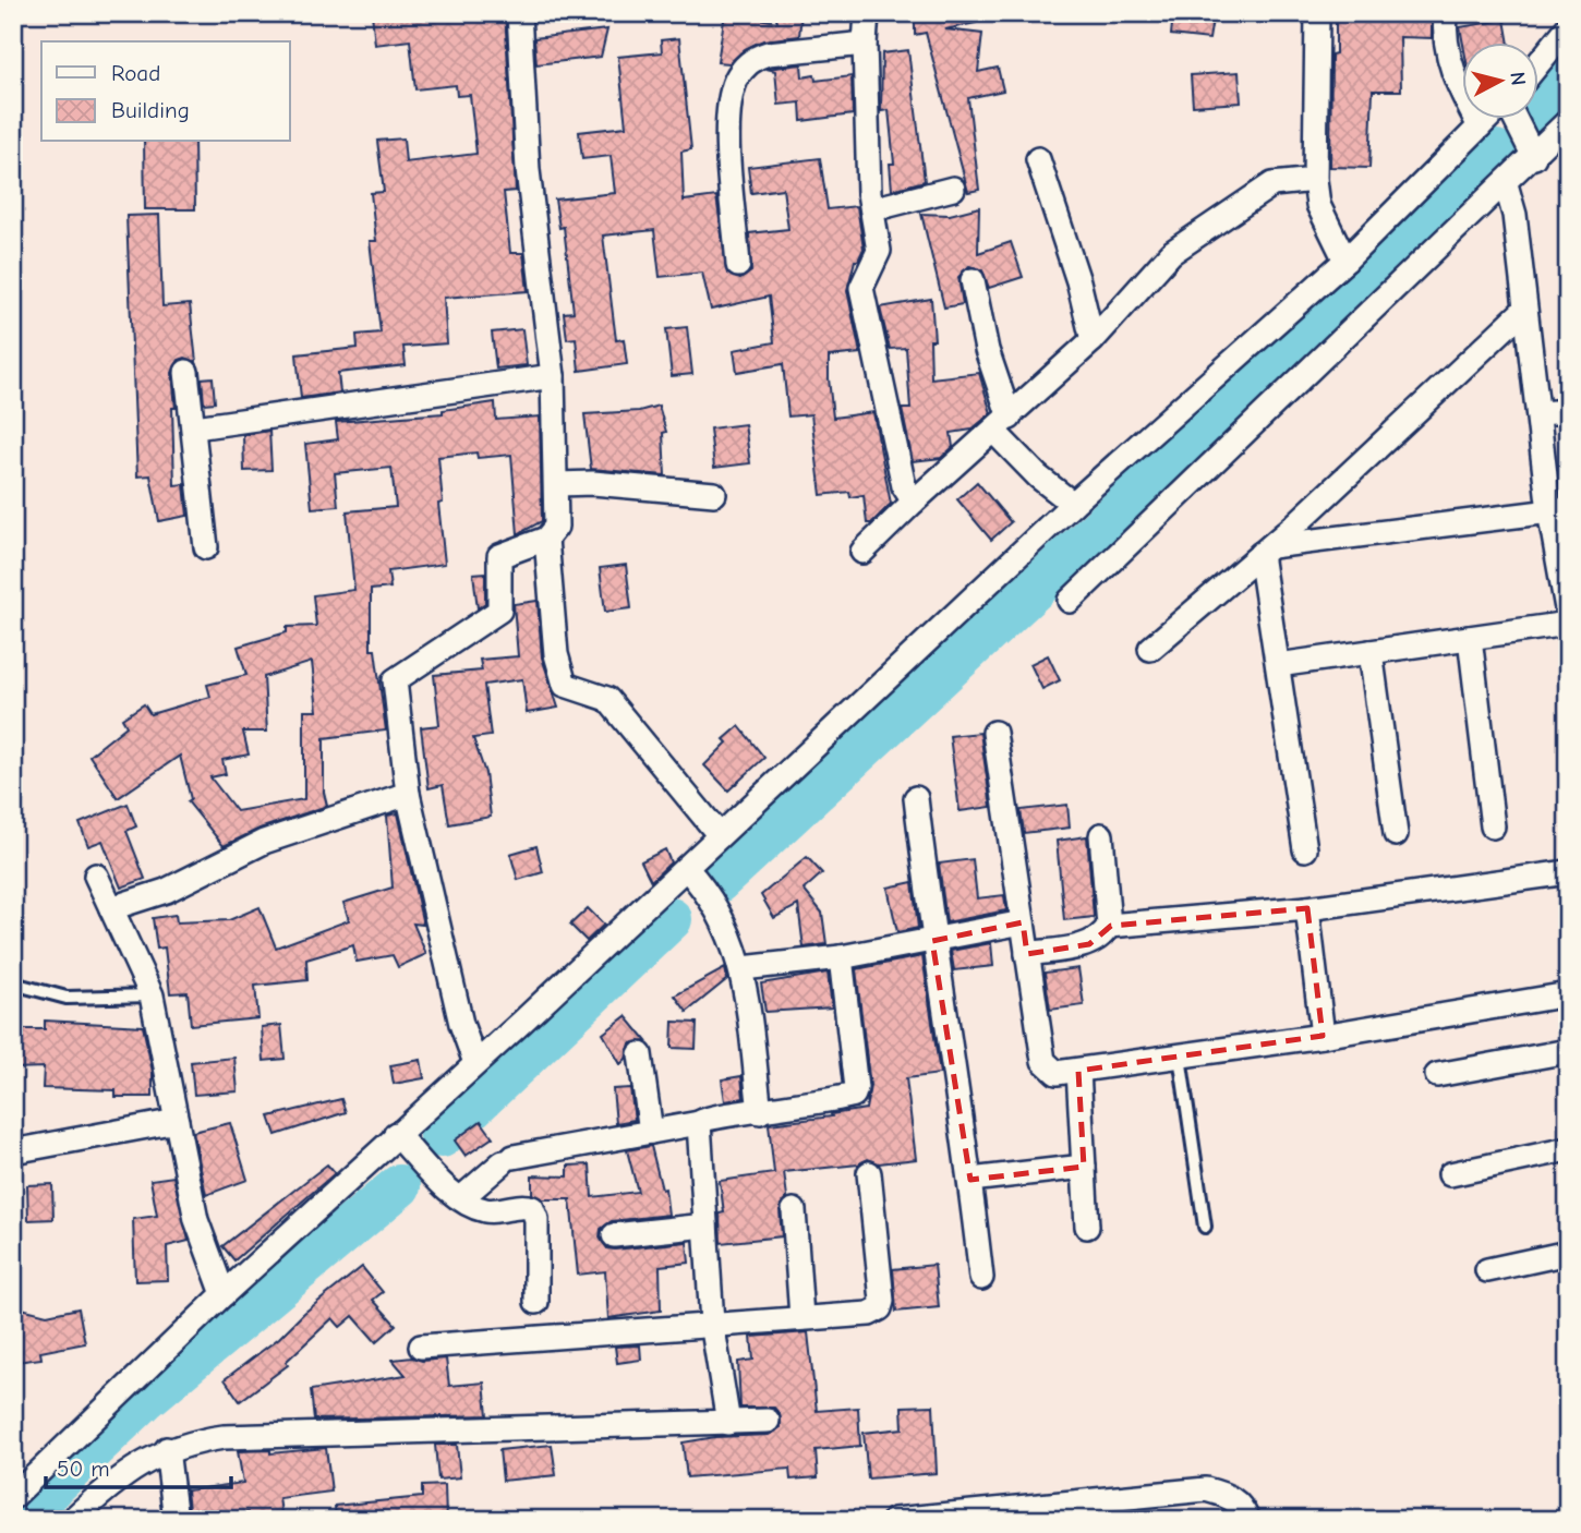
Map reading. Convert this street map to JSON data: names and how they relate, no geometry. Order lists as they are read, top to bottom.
{
  "legend": ["Road", "Building"],
  "scale_bar": "50 m",
  "north": "right"
}
